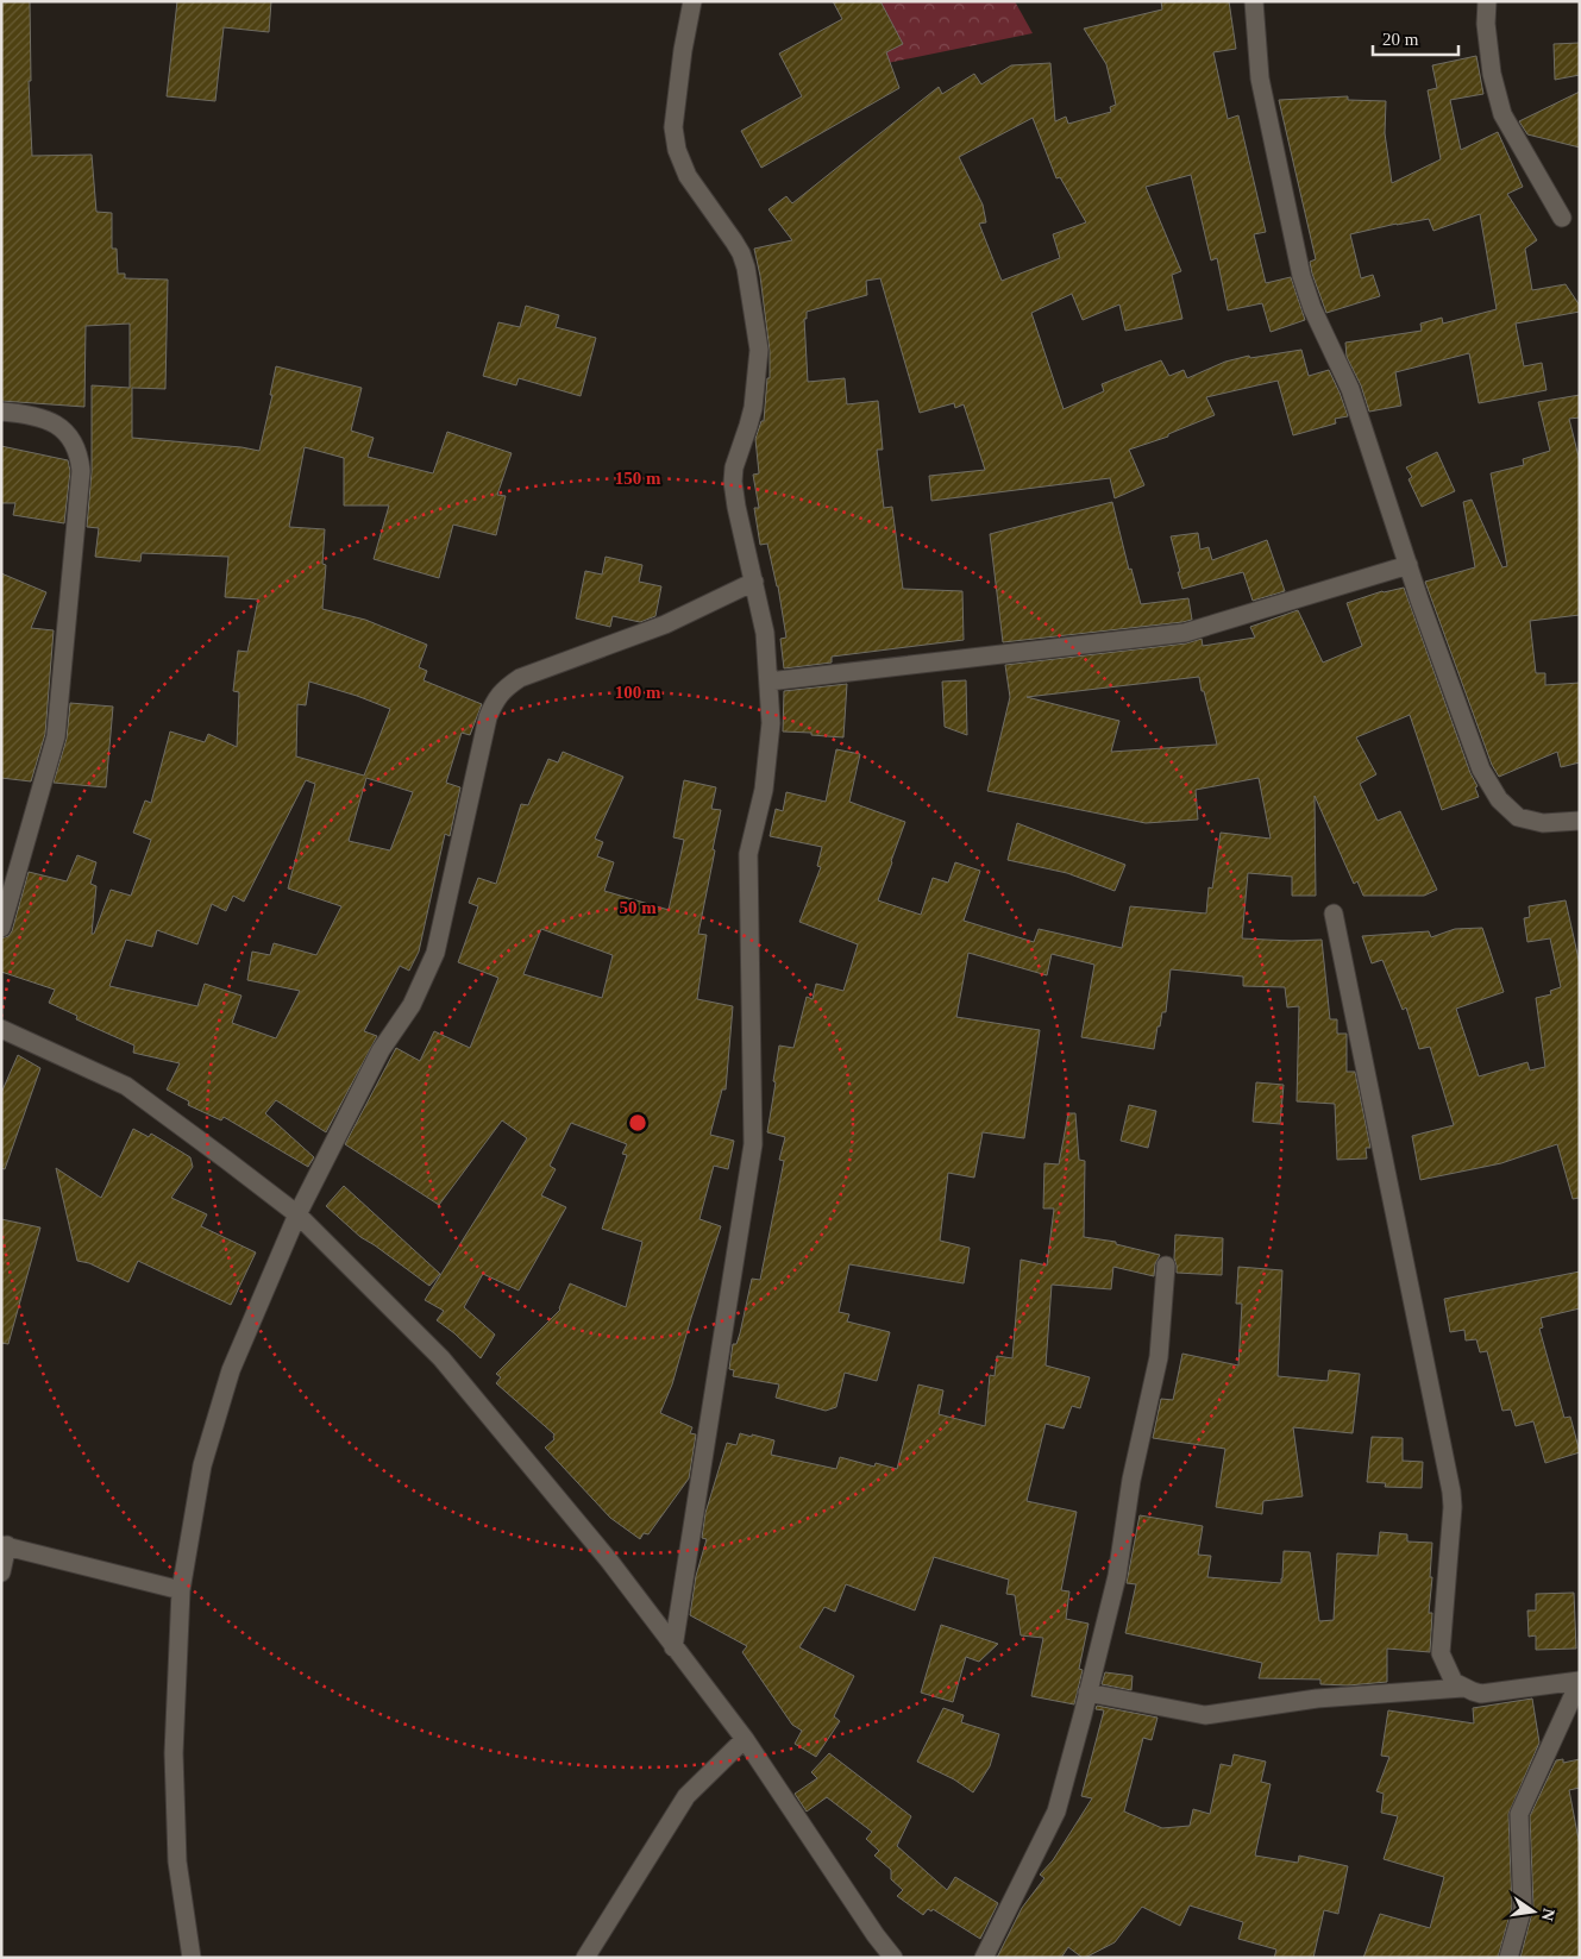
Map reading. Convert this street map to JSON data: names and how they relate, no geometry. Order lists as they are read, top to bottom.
{
  "scale_bar": "20 m",
  "north": "right",
  "rings": ["150 m", "100 m", "50 m"]
}
